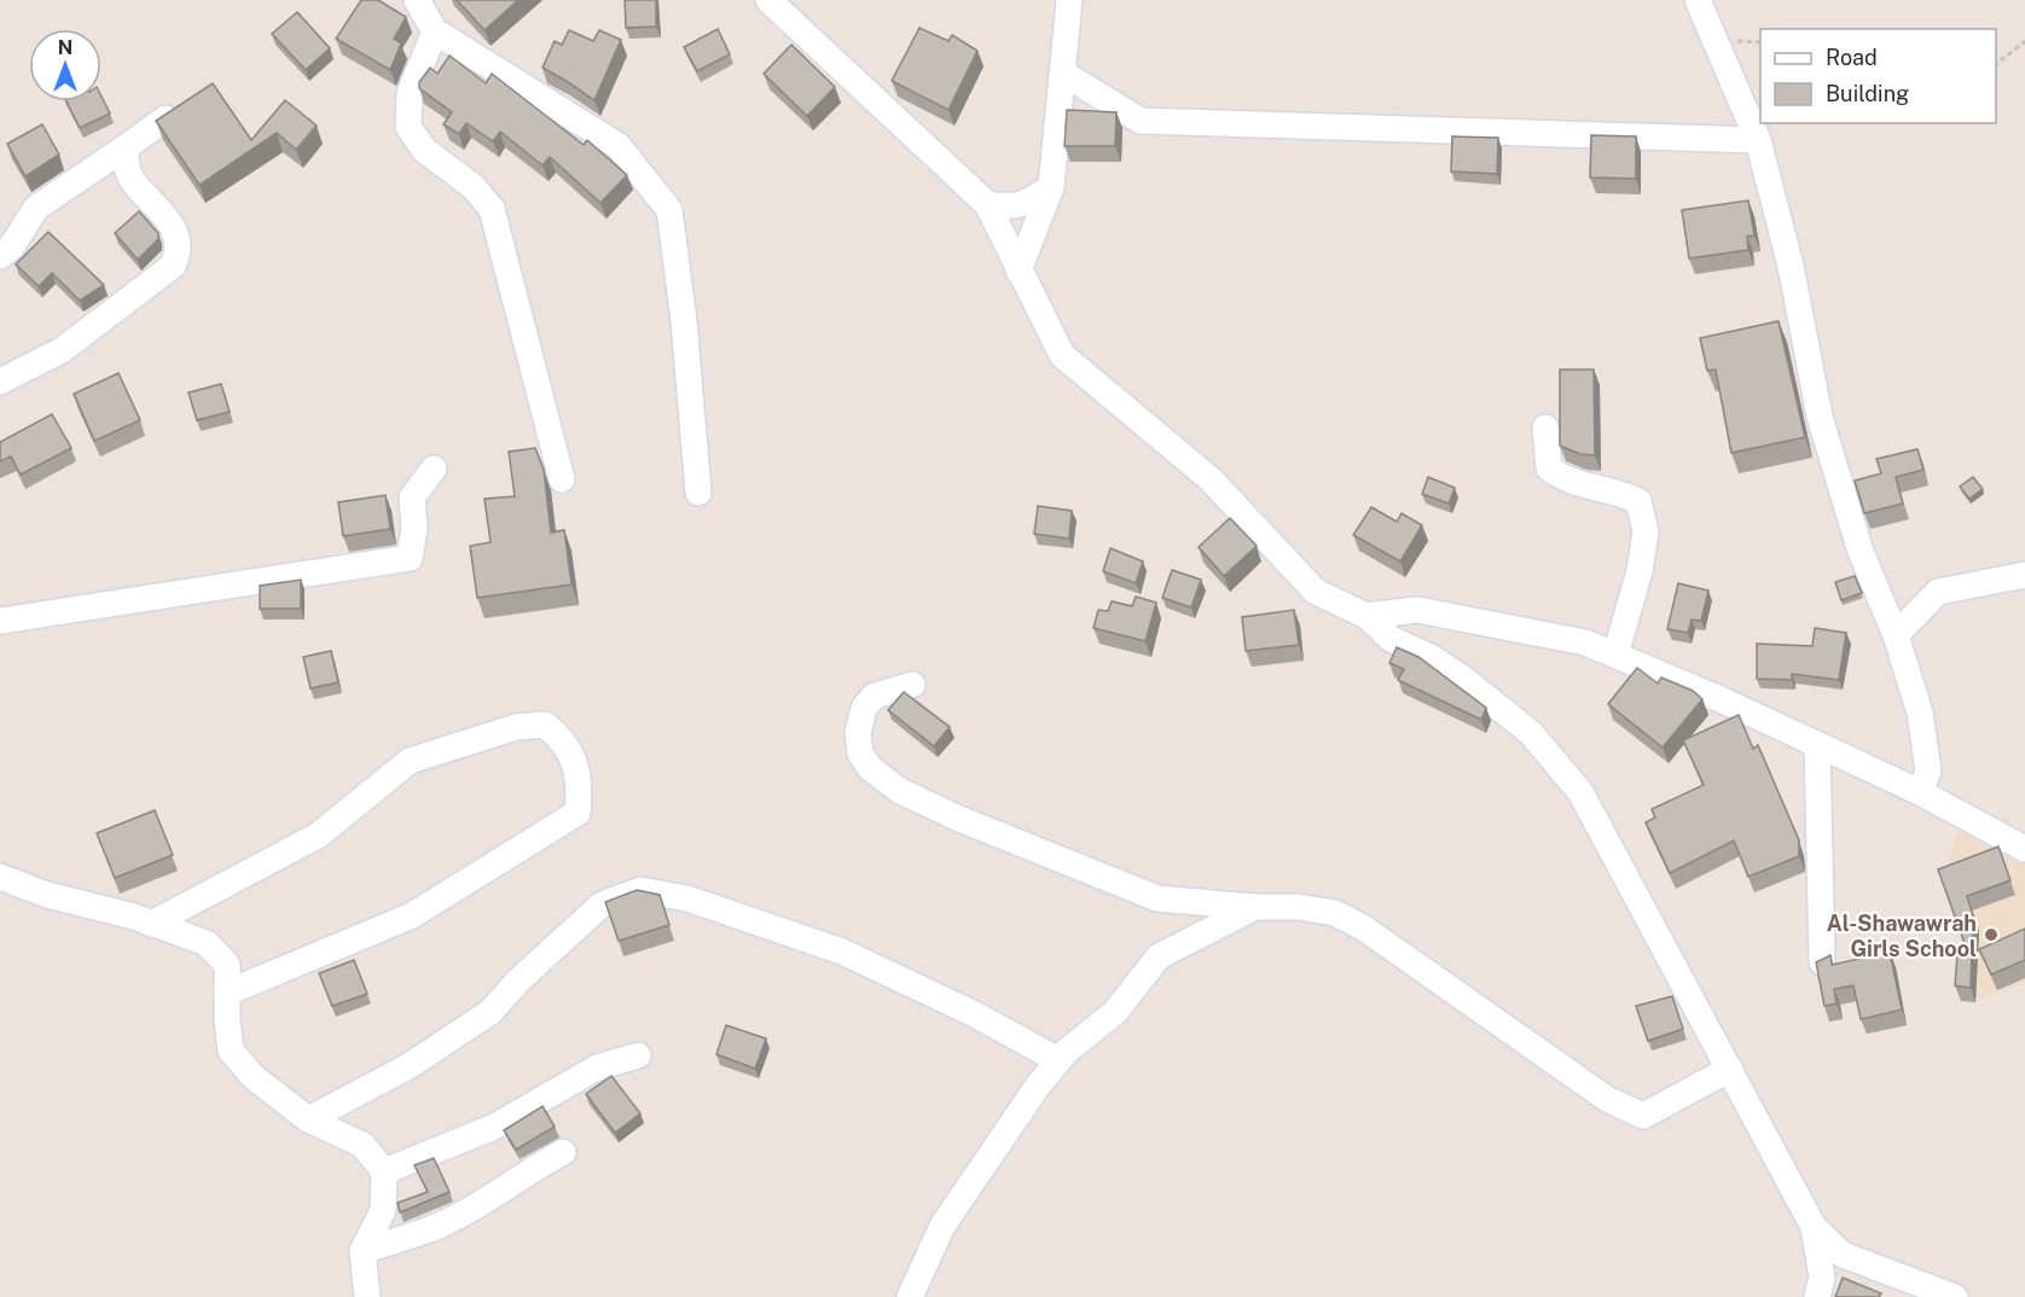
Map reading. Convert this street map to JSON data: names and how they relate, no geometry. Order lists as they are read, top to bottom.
{
  "places": ["Al-Shawawrah Girls School"],
  "legend": ["Road", "Building"],
  "north": "top"
}
